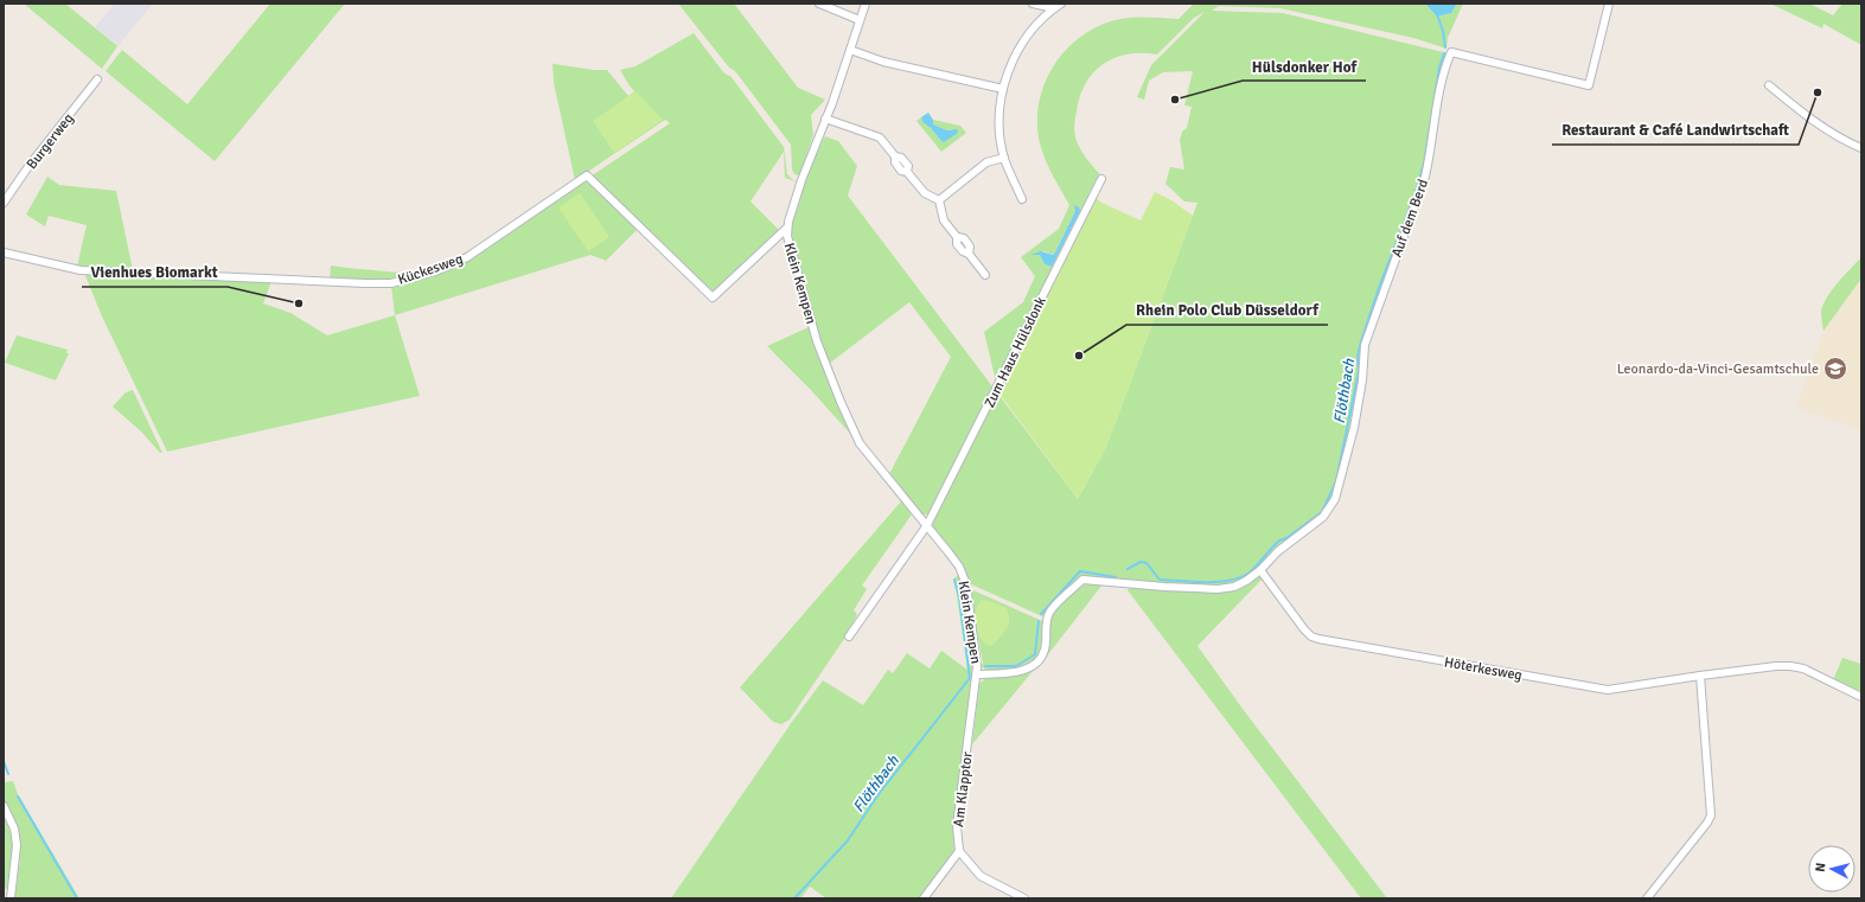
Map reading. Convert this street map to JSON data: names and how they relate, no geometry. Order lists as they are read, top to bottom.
{
  "streets": {
    "street": [
      "Burgerweg",
      "Auf dem Berd",
      "Kückesweg",
      "Klein Kempen",
      "Zum Haus Hülsdonk",
      "Höterkesweg",
      "Am Klapptor"
    ]
  },
  "crossings": [
    ["Auf dem Berd", "Höterkesweg"],
    ["Kückesweg", "Klein Kempen"],
    ["Klein Kempen", "Zum Haus Hülsdonk"],
    ["Klein Kempen", "Am Klapptor"]
  ],
  "water": ["Flöthbach"],
  "places": {
    "other": [
      "Restaurant & Café Landwirtschaft",
      "Hülsdonker Hof",
      "Vienhues Biomarkt",
      "Rhein Polo Club Düsseldorf"
    ],
    "school or university": ["Leonardo-da-Vinci-Gesamtschule"]
  },
  "north": "left"
}
